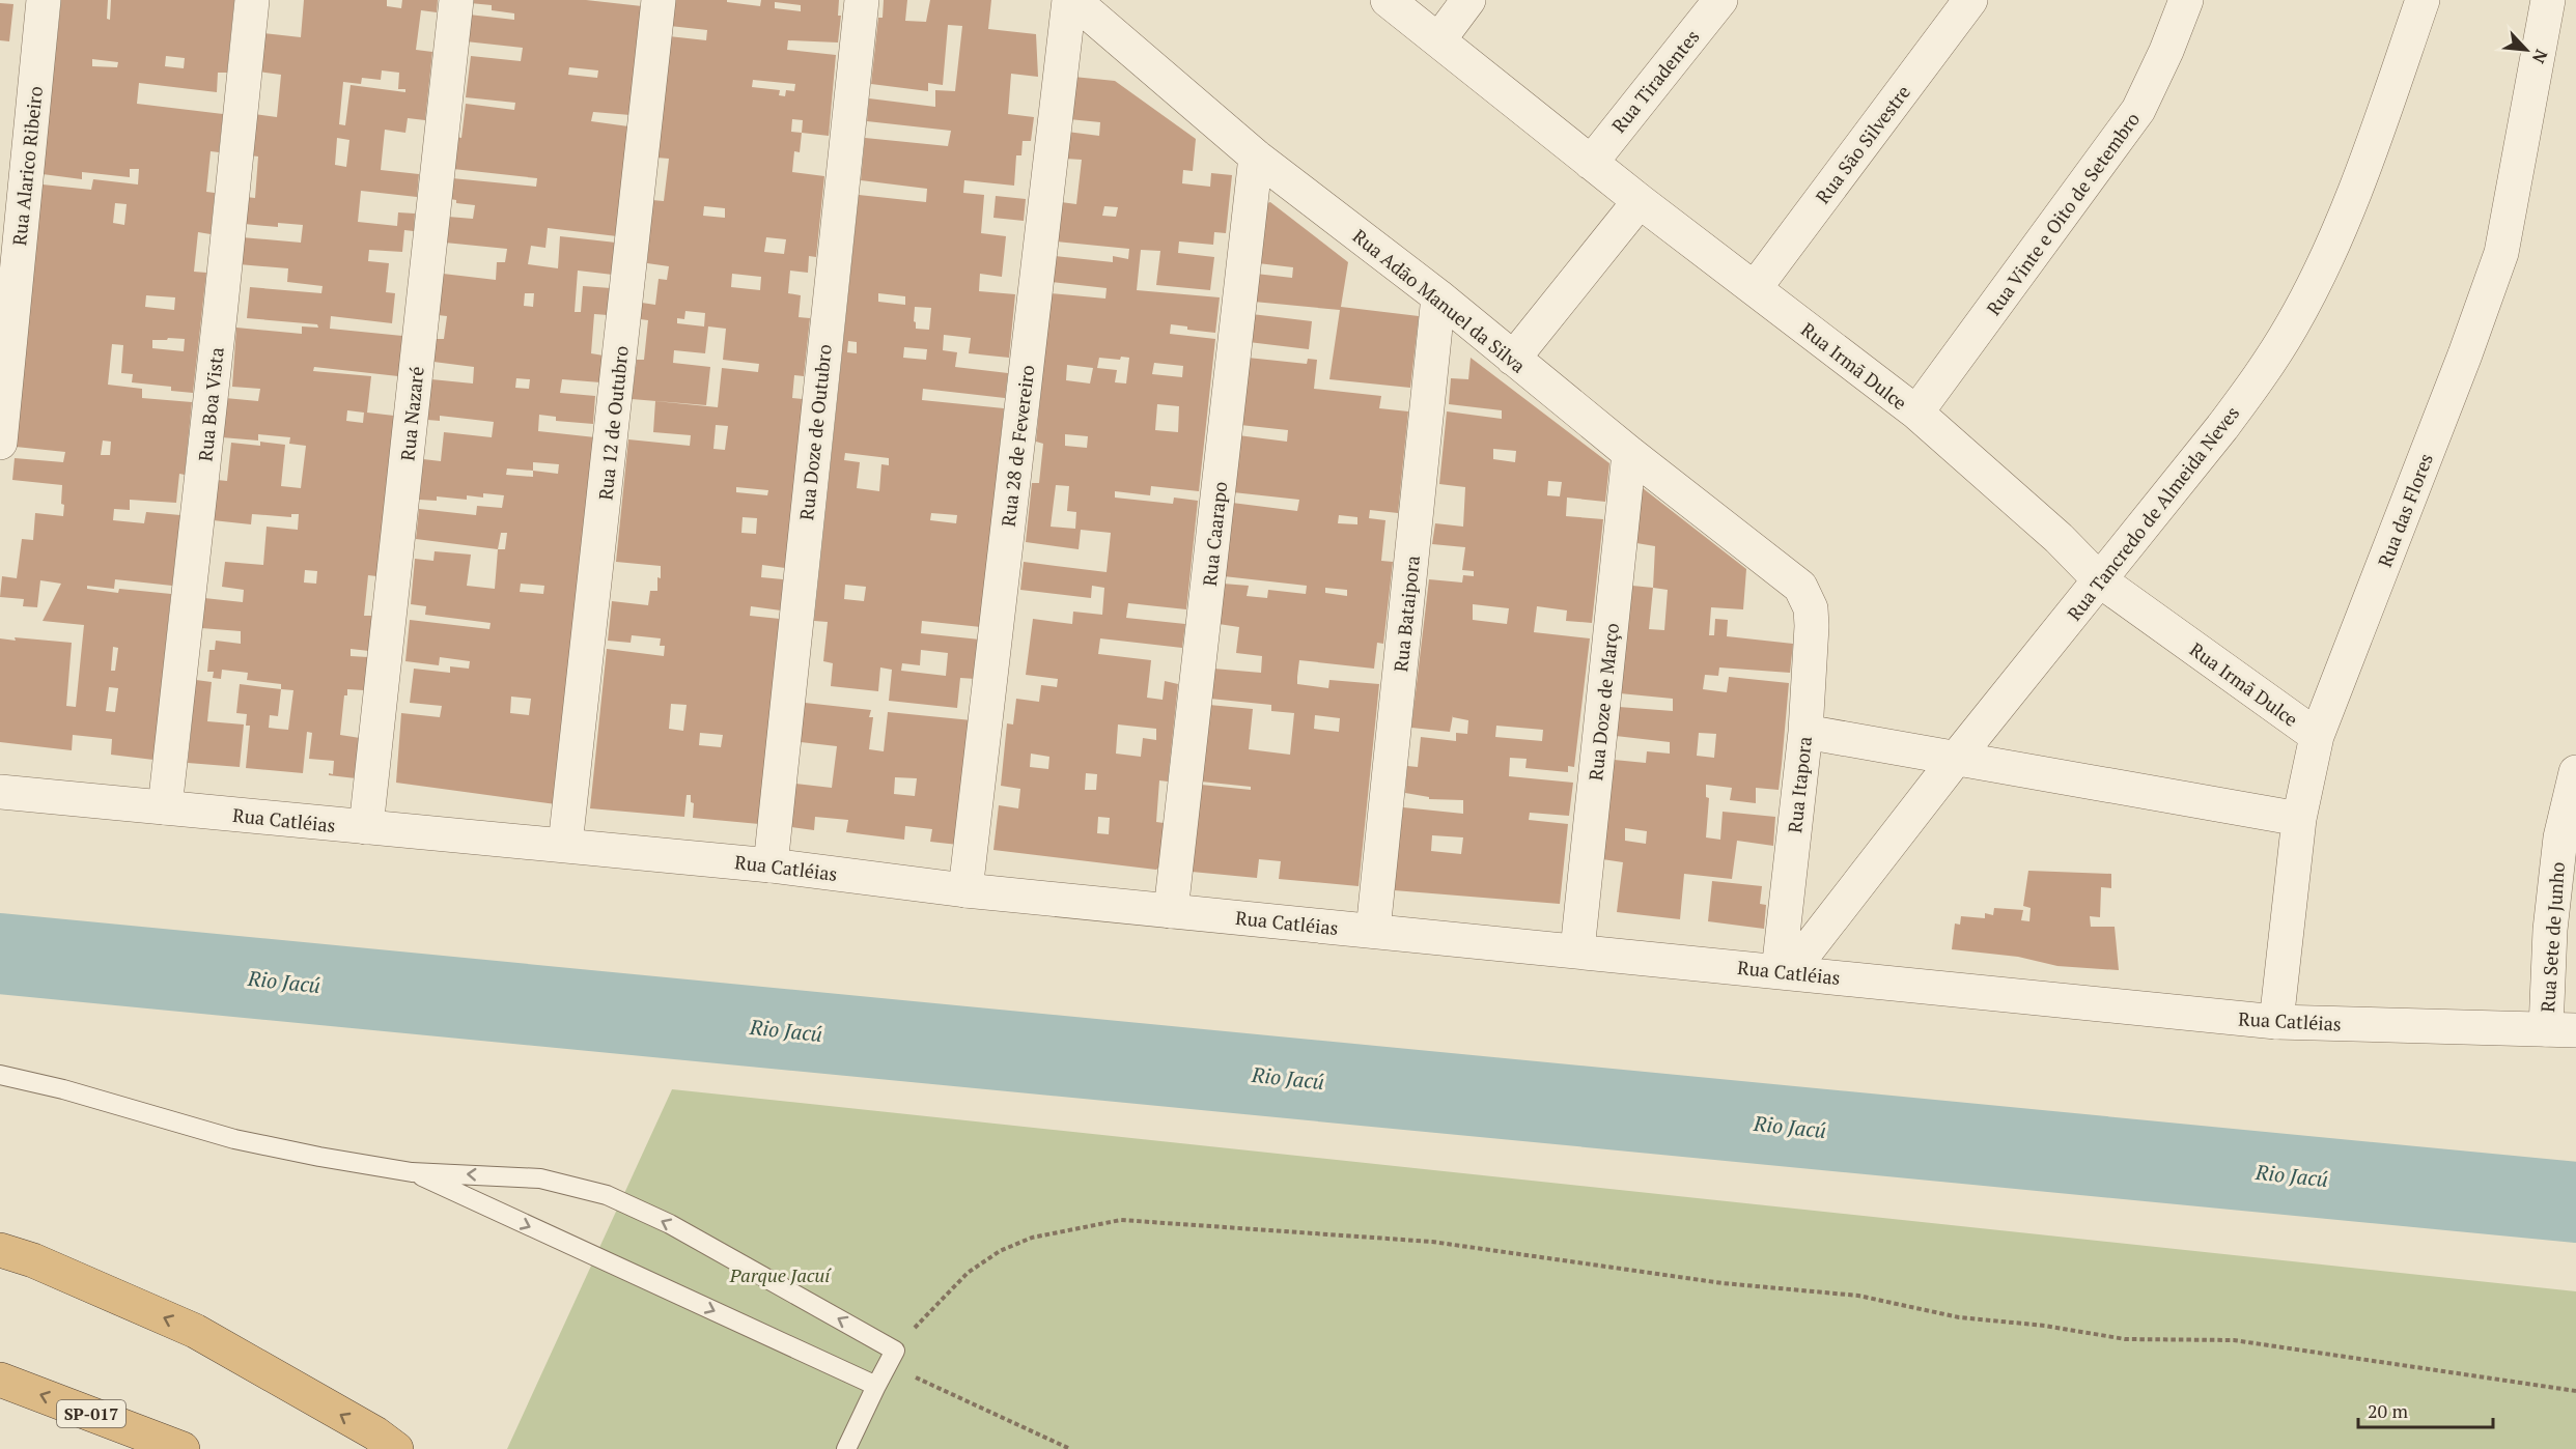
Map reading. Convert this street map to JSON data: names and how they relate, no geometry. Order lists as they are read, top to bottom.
{
  "streets": {
    "highway": ["SP-017"],
    "street": [
      "Rua Tiradentes",
      "Rua São Silvestre",
      "Rua Alarico Ribeiro",
      "Rua Vinte e Oito de Setembro",
      "Rua Adão Manuel da Silva",
      "Rua Irmã Dulce",
      "Rua Boa Vista",
      "Rua Nazaré",
      "Rua 12 de Outubro",
      "Rua Doze de Outubro",
      "Rua 28 de Fevereiro",
      "Rua das Flores",
      "Rua Tancredo de Almeida Neves",
      "Rua Caarapo",
      "Rua Bataipora",
      "Rua Doze de Março",
      "Rua Itapora",
      "Rua Catléias",
      "Rua Sete de Junho"
    ]
  },
  "crossings": [
    ["Rua Tiradentes", "Rua Irmã Dulce"],
    ["Rua São Silvestre", "Rua Irmã Dulce"],
    ["Rua Vinte e Oito de Setembro", "Rua Irmã Dulce"],
    ["Rua Adão Manuel da Silva", "Rua 28 de Fevereiro"],
    ["Rua Adão Manuel da Silva", "Rua Caarapo"],
    ["Rua Adão Manuel da Silva", "Rua Bataipora"],
    ["Rua Adão Manuel da Silva", "Rua Doze de Março"],
    ["Rua Adão Manuel da Silva", "Rua Itapora"],
    ["Rua Irmã Dulce", "Rua das Flores"],
    ["Rua Irmã Dulce", "Rua Tancredo de Almeida Neves"],
    ["Rua Boa Vista", "Rua Catléias"],
    ["Rua Nazaré", "Rua Catléias"],
    ["Rua 12 de Outubro", "Rua Catléias"],
    ["Rua Doze de Outubro", "Rua Catléias"],
    ["Rua 28 de Fevereiro", "Rua Catléias"],
    ["Rua das Flores", "Rua Catléias"],
    ["Rua Tancredo de Almeida Neves", "Rua Itapora"],
    ["Rua Tancredo de Almeida Neves", "Rua Catléias"],
    ["Rua Caarapo", "Rua Catléias"],
    ["Rua Bataipora", "Rua Catléias"],
    ["Rua Doze de Março", "Rua Catléias"],
    ["Rua Itapora", "Rua Catléias"],
    ["Rua Catléias", "Rua Sete de Junho"]
  ],
  "water": ["Rio Jacú"],
  "parks": ["Parque Jacuí"],
  "scale_bar": "20 m",
  "north": "bottom right"
}
